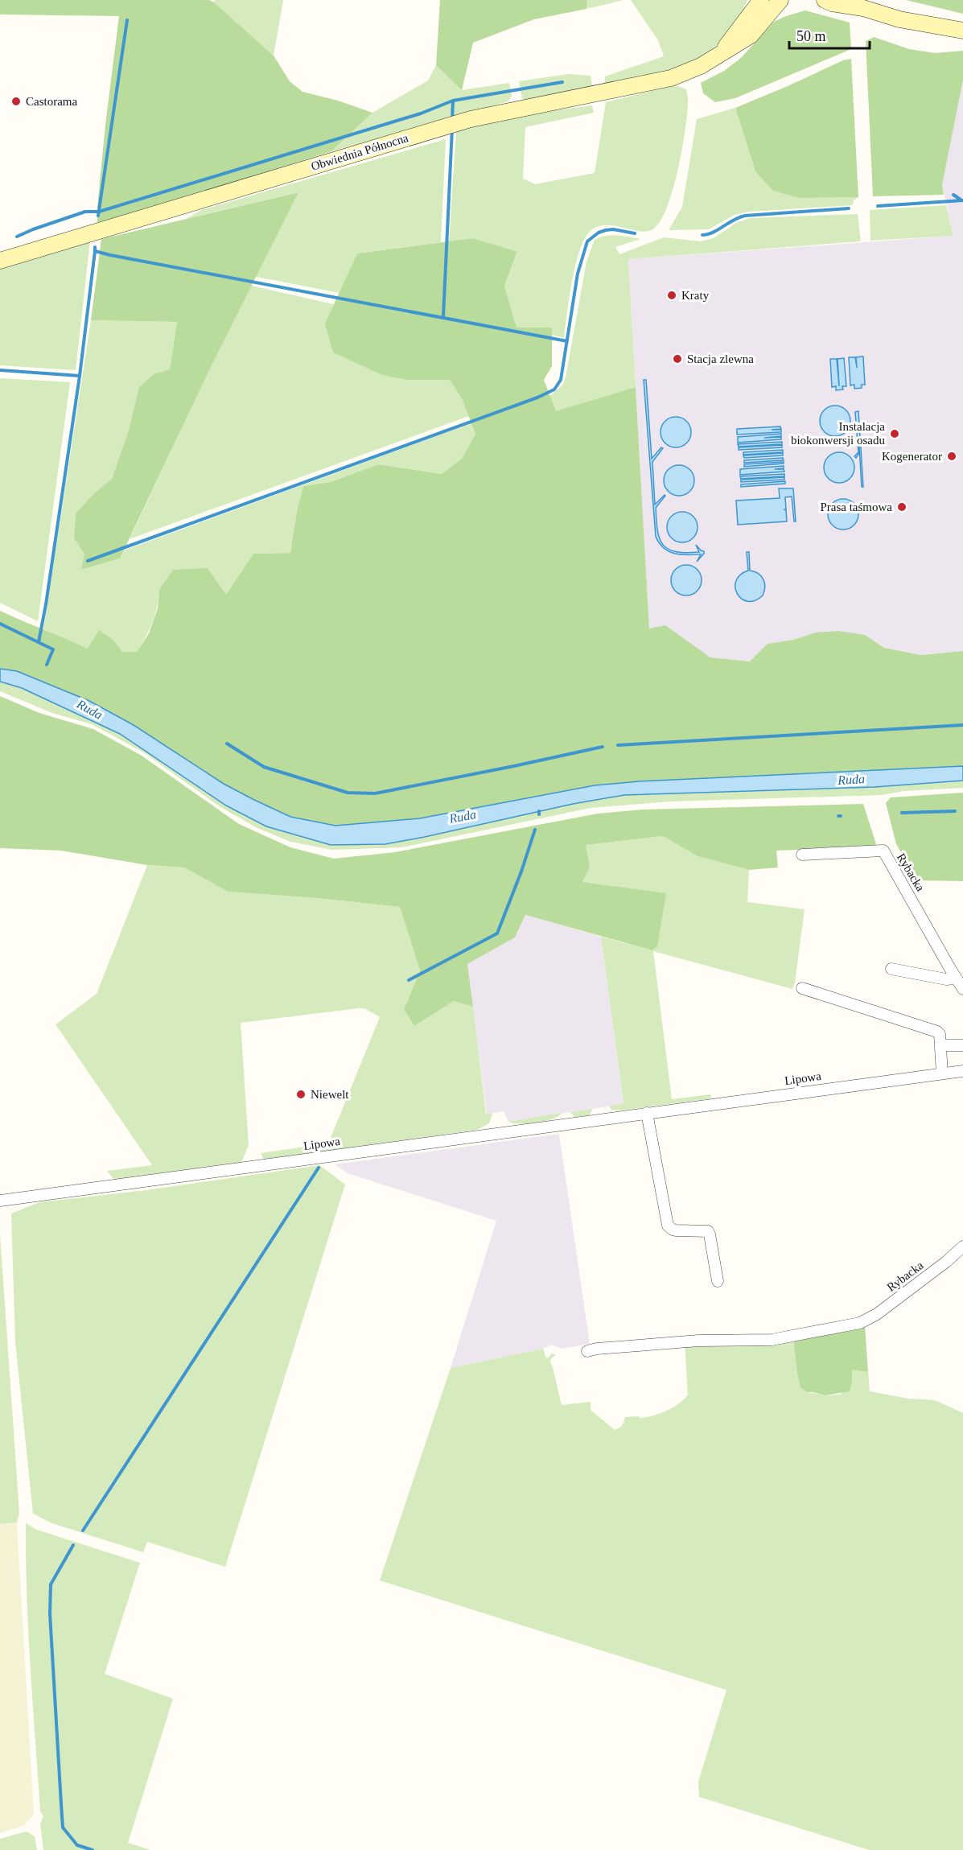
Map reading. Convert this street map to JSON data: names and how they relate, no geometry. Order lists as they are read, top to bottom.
{
  "streets": {
    "main road": ["Obwiednia Północna"],
    "street": ["Rybacka", "Lipowa"]
  },
  "water": ["Ruda"],
  "places": [
    "Castorama",
    "Kraty",
    "Stacja zlewna",
    "Instalacja biokonwersji osadu",
    "Kogenerator",
    "Prasa taśmowa",
    "Niewelt"
  ],
  "scale_bar": "50 m"
}
